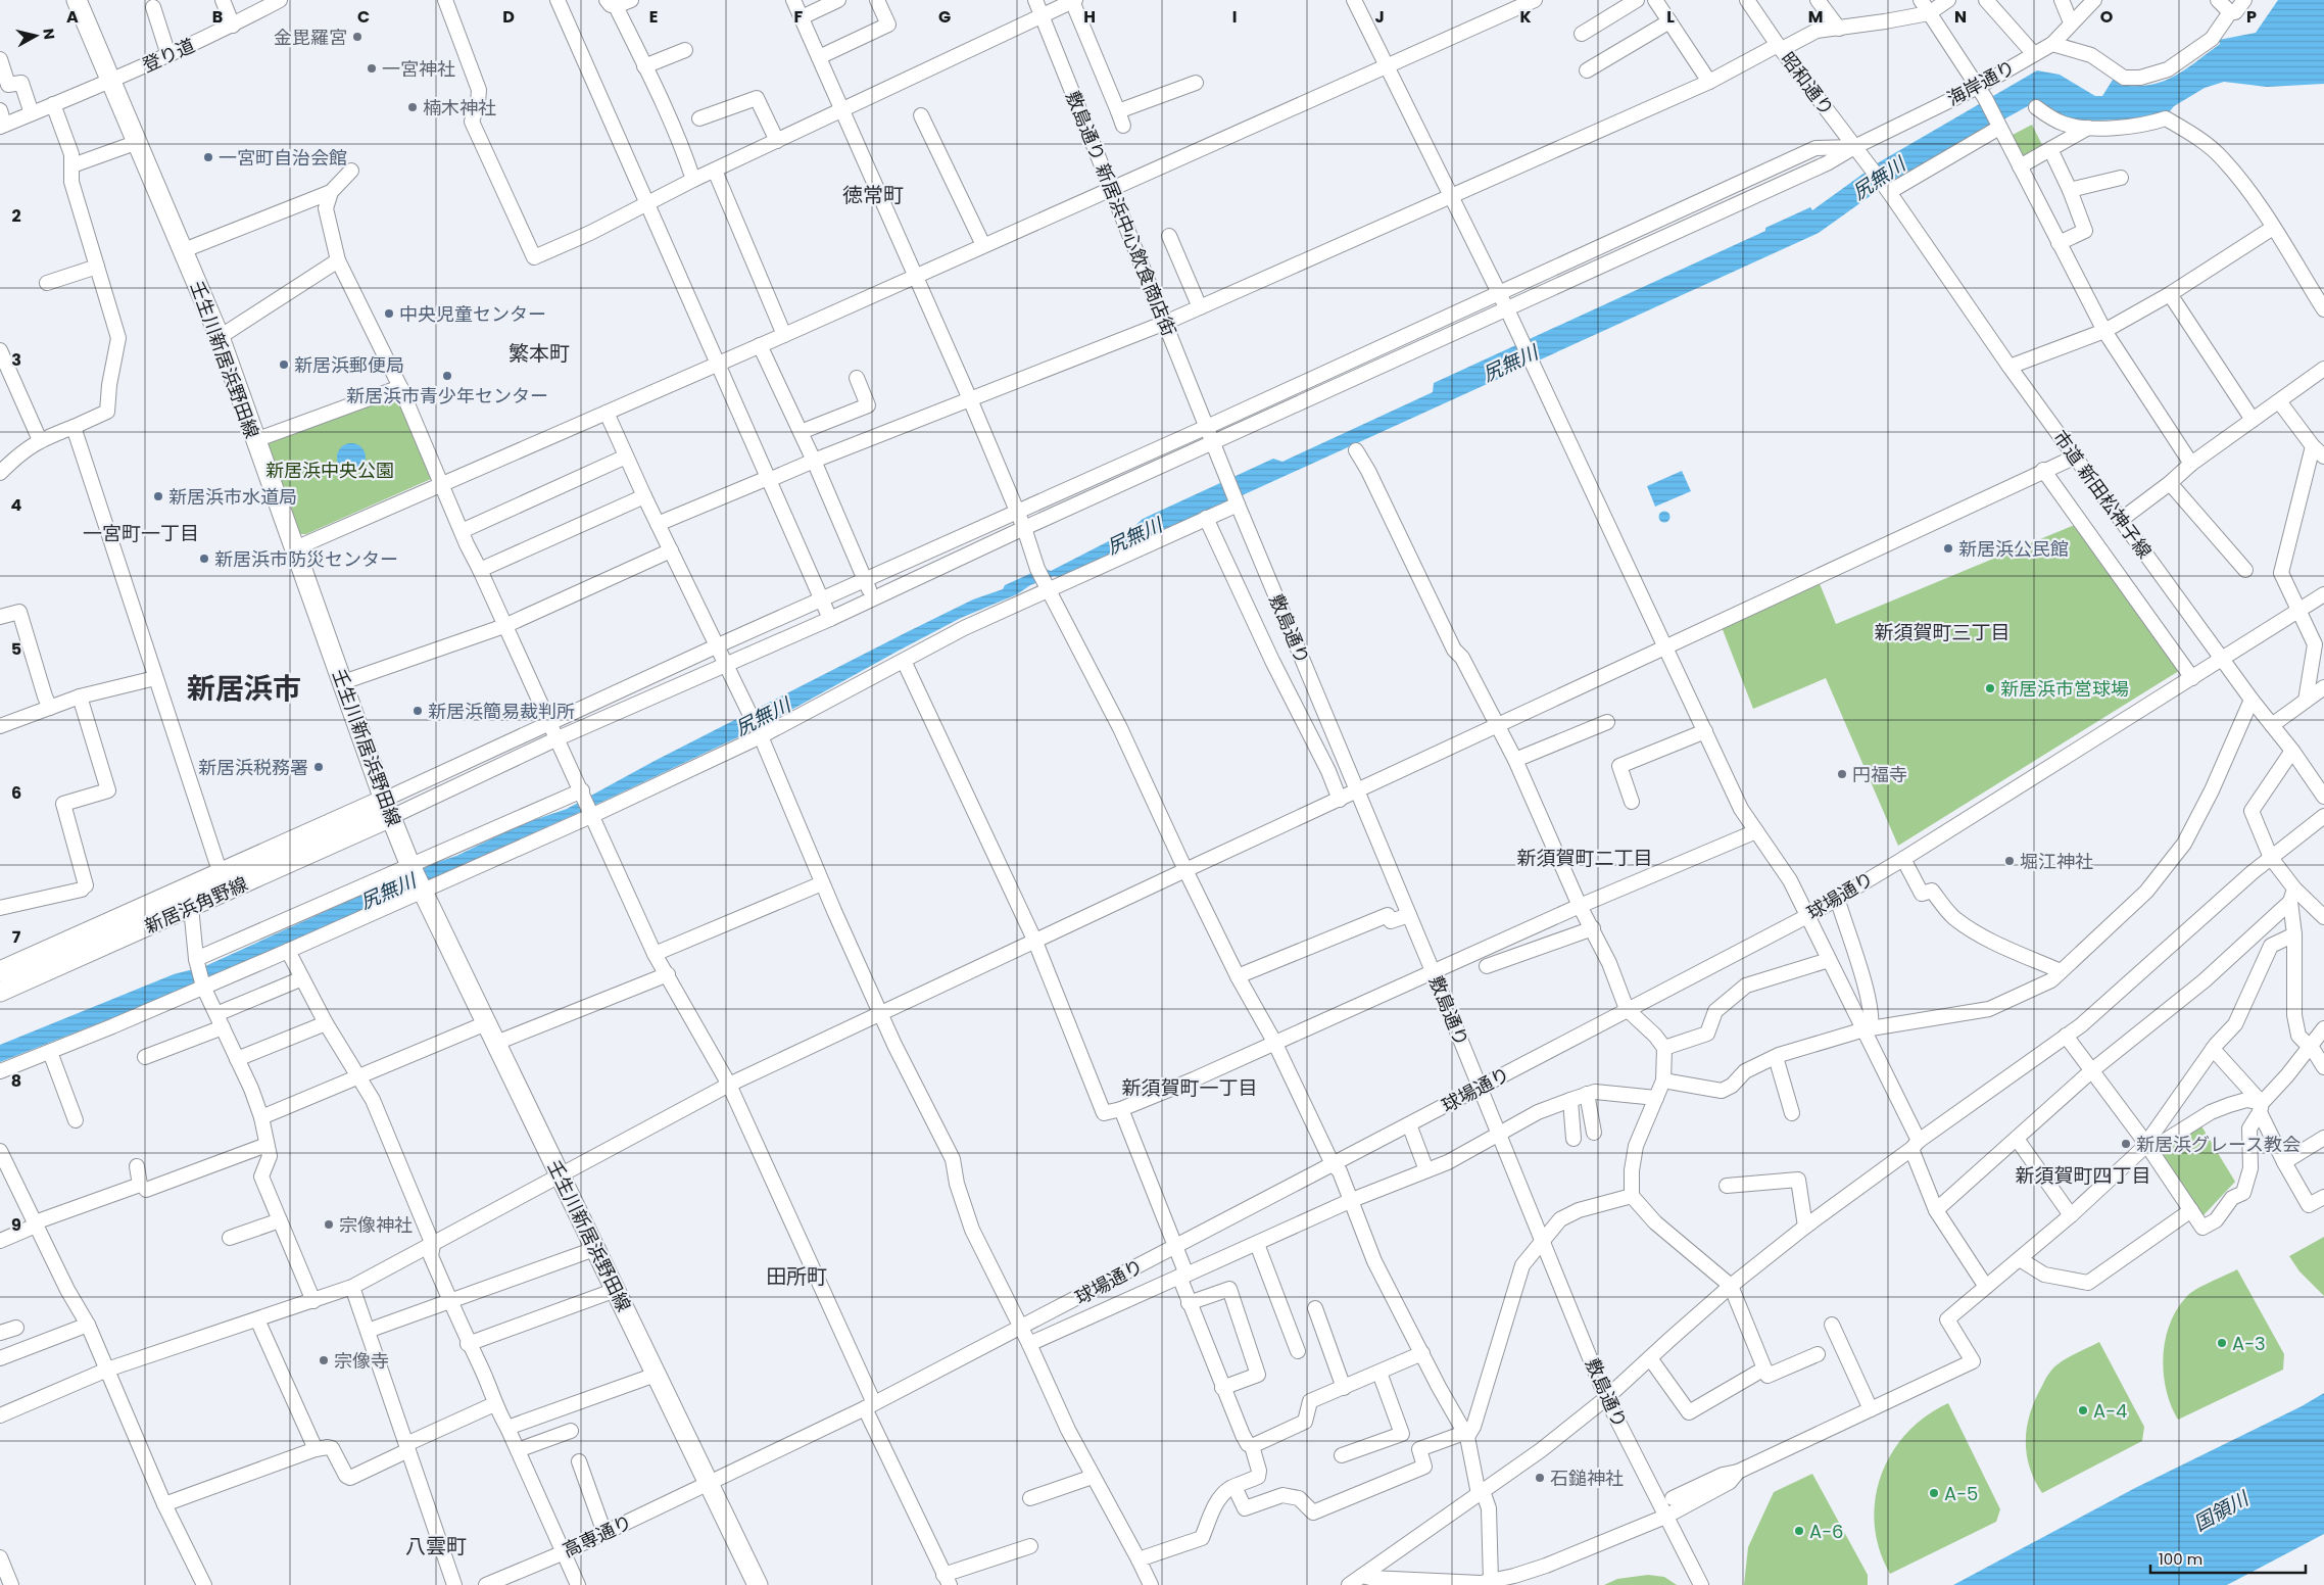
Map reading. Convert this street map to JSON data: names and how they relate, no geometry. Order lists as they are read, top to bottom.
{
  "streets": {
    "main road": ["壬生川新居浜野田線", "新居浜角野線"],
    "street": [
      "登り道",
      "海岸通り",
      "昭和通り",
      "敷島通り 新居浜中心飲食商店街",
      "市道 新田松神子線",
      "敷島通り",
      "球場通り",
      "高専通り"
    ]
  },
  "crossings": [
    ["登り道", "壬生川新居浜野田線"],
    ["海岸通り", "昭和通り"],
    ["海岸通り", "壬生川新居浜野田線"],
    ["海岸通り", "敷島通り"],
    ["海岸通り", "新居浜角野線"],
    ["昭和通り", "市道 新田松神子線"],
    ["壬生川新居浜野田線", "球場通り"],
    ["壬生川新居浜野田線", "新居浜角野線"],
    ["壬生川新居浜野田線", "高専通り"],
    ["市道 新田松神子線", "球場通り"],
    ["敷島通り", "球場通り"],
    ["球場通り", "高専通り"]
  ],
  "districts": [
    "徳常町",
    "繁本町",
    "一宮町一丁目",
    "新須賀町三丁目",
    "新居浜市",
    "新須賀町二丁目",
    "新須賀町一丁目",
    "新須賀町四丁目",
    "田所町",
    "八雲町"
  ],
  "water": ["尻無川", "国領川"],
  "parks": ["新居浜中央公園"],
  "places": [
    "金毘羅宮",
    "一宮神社",
    "楠木神社",
    "一宮町自治会館",
    "中央児童センター",
    "新居浜郵便局",
    "新居浜市青少年センター",
    "新居浜市水道局",
    "新居浜公民館",
    "新居浜市防災センター",
    "新居浜市営球場",
    "新居浜簡易裁判所",
    "新居浜税務署",
    "円福寺",
    "堀江神社",
    "新居浜グレース教会",
    "宗像神社",
    "A-3",
    "宗像寺",
    "A-4",
    "石鎚神社",
    "A-5",
    "A-6"
  ],
  "scale_bar": "100 m",
  "north": "right",
  "grid": {
    "columns": [
      "A",
      "B",
      "C",
      "D",
      "E",
      "F",
      "G",
      "H",
      "I",
      "J",
      "K",
      "L",
      "M",
      "N",
      "O",
      "P"
    ],
    "rows": [
      "2",
      "3",
      "4",
      "5",
      "6",
      "7",
      "8",
      "9"
    ]
  }
}
